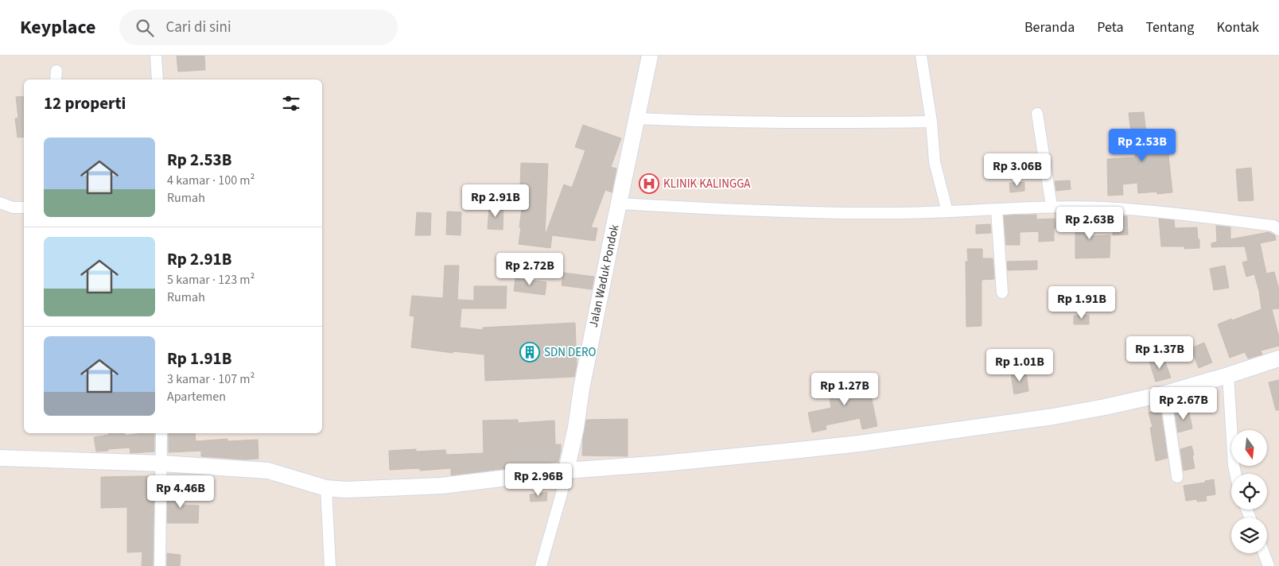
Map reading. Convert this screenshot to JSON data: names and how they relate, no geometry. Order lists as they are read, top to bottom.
{
  "streets": {
    "street": ["Jalan Waduk Pondok"]
  },
  "places": {
    "hospital": ["KLINIK KALINGGA"],
    "building": ["SDN DERO"]
  },
  "north": "bottom",
  "page": {
    "header": "Keyplace",
    "search": "Cari di sini",
    "nav": [
      "Beranda",
      "Peta",
      "Tentang",
      "Kontak"
    ],
    "heading": "12 properti",
    "list": [
      {
        "name": "Rp 2.53B",
        "note": "4 kamar · 100 m² · Rumah"
      },
      {
        "name": "Rp 2.91B",
        "note": "5 kamar · 123 m² · Rumah"
      },
      {
        "name": "Rp 1.91B",
        "note": "3 kamar · 107 m² · Apartemen"
      }
    ],
    "price": [
      "Rp 2.53B",
      "Rp 3.06B",
      "Rp 2.91B",
      "Rp 2.63B",
      "Rp 2.72B",
      "Rp 1.91B",
      "Rp 1.37B",
      "Rp 1.01B",
      "Rp 1.27B",
      "Rp 2.67B",
      "Rp 2.96B",
      "Rp 4.46B"
    ]
  }
}
